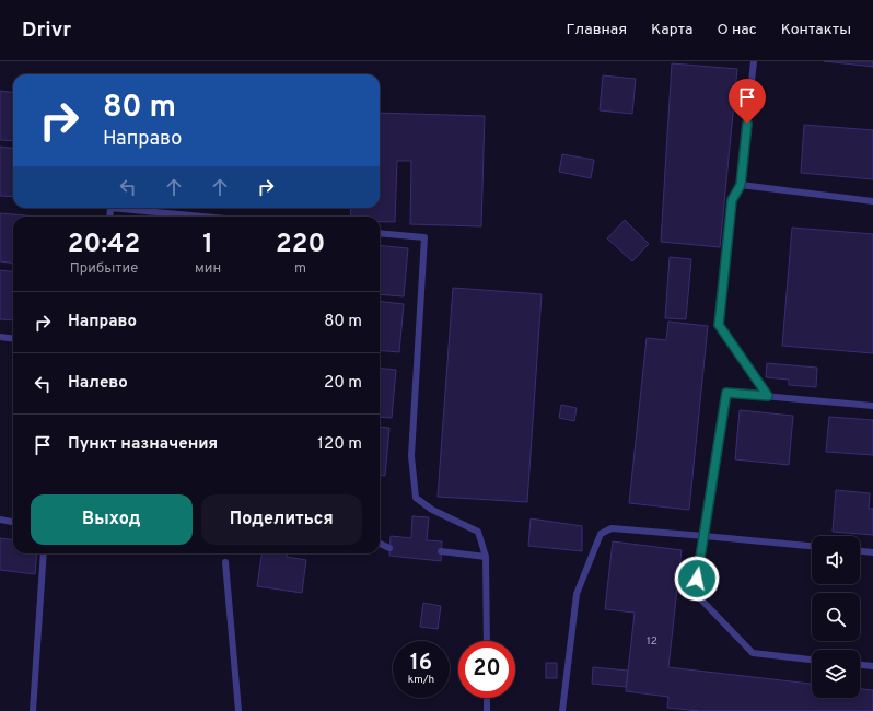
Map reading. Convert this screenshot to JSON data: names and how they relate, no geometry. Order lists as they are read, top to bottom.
{
  "house_numbers": ["12"],
  "page": {
    "header": "Drivr",
    "nav": [
      "Главная",
      "Карта",
      "О нас",
      "Контакты"
    ],
    "turn": ["80 m", "Направо"],
    "eta": [
      "20:42",
      "Прибытие",
      "1",
      "мин",
      "220",
      "m"
    ],
    "list": [
      {
        "name": "Направо",
        "value": "80 m"
      },
      {
        "name": "Налево",
        "value": "20 m"
      },
      {
        "name": "Пункт назначения",
        "value": "120 m"
      }
    ],
    "buttons": ["Выход", "Поделиться"],
    "speed": "16 km/h",
    "limit": "20"
  }
}
